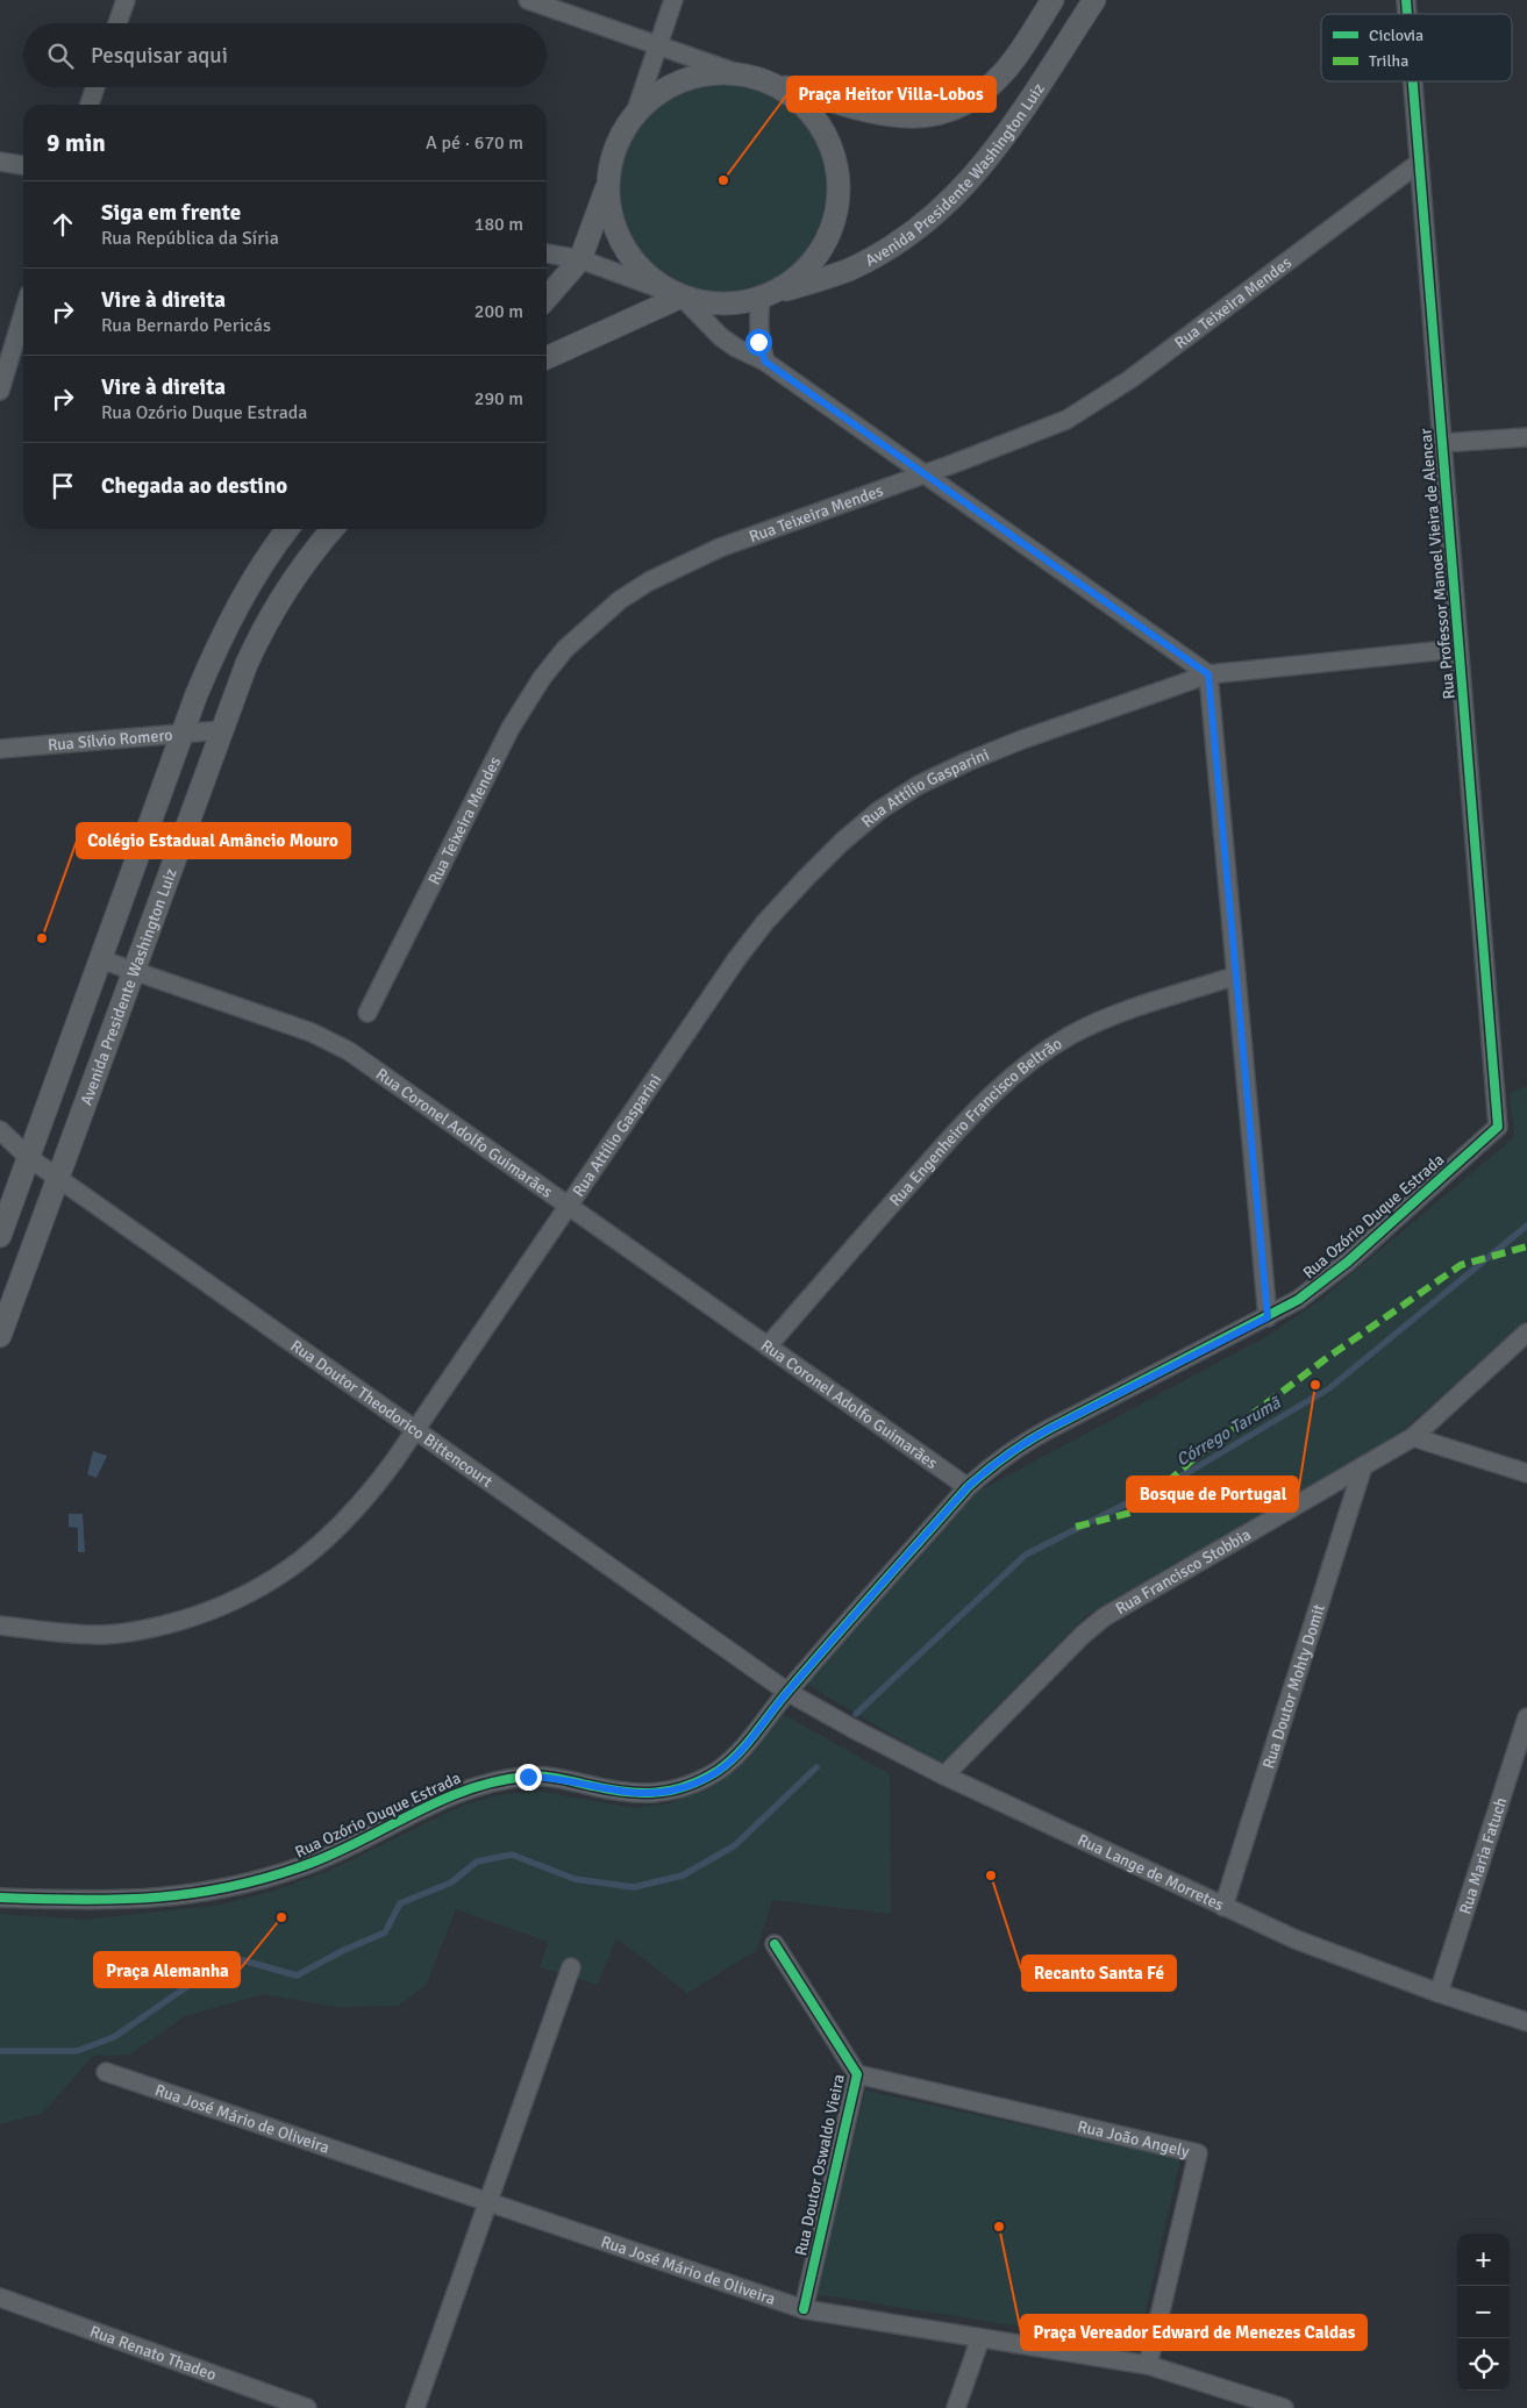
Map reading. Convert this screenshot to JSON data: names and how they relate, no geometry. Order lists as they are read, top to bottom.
{
  "streets": {
    "street": [
      "Avenida Presidente Washington Luiz",
      "Rua Teixeira Mendes",
      "Rua Professor Manoel Vieira de Alencar",
      "Rua Sílvio Romero",
      "Rua Attílio Gasparini",
      "Rua Engenheiro Francisco Beltrão",
      "Rua Coronel Adolfo Guimarães",
      "Rua Ozório Duque Estrada",
      "Rua Doutor Theodorico Bittencourt",
      "Rua Francisco Stobbia",
      "Rua Doutor Mohty Domit",
      "Rua Maria Fatuch",
      "Rua Lange de Morretes",
      "Rua José Mário de Oliveira",
      "Rua João Angely",
      "Rua Doutor Oswaldo Vieira",
      "Rua Renato Thadeo"
    ]
  },
  "crossings": [
    ["Avenida Presidente Washington Luiz", "Rua Sílvio Romero"],
    ["Avenida Presidente Washington Luiz", "Rua Coronel Adolfo Guimarães"],
    ["Avenida Presidente Washington Luiz", "Rua Doutor Theodorico Bittencourt"],
    ["Rua Teixeira Mendes", "Rua Professor Manoel Vieira de Alencar"],
    ["Rua Professor Manoel Vieira de Alencar", "Rua Attílio Gasparini"],
    ["Rua Professor Manoel Vieira de Alencar", "Rua Ozório Duque Estrada"],
    ["Rua Attílio Gasparini", "Rua Coronel Adolfo Guimarães"],
    ["Rua Attílio Gasparini", "Rua Doutor Theodorico Bittencourt"],
    ["Rua Engenheiro Francisco Beltrão", "Rua Coronel Adolfo Guimarães"],
    ["Rua Coronel Adolfo Guimarães", "Rua Ozório Duque Estrada"],
    ["Rua Ozório Duque Estrada", "Rua Doutor Theodorico Bittencourt"],
    ["Rua Ozório Duque Estrada", "Rua Lange de Morretes"],
    ["Rua Doutor Theodorico Bittencourt", "Rua Lange de Morretes"],
    ["Rua Francisco Stobbia", "Rua Doutor Mohty Domit"],
    ["Rua Francisco Stobbia", "Rua Lange de Morretes"],
    ["Rua Doutor Mohty Domit", "Rua Lange de Morretes"],
    ["Rua Maria Fatuch", "Rua Lange de Morretes"],
    ["Rua José Mário de Oliveira", "Rua João Angely"],
    ["Rua José Mário de Oliveira", "Rua Doutor Oswaldo Vieira"],
    ["Rua João Angely", "Rua Doutor Oswaldo Vieira"]
  ],
  "water": ["Córrego Tarumã"],
  "places": [
    "Praça Heitor Villa-Lobos",
    "Colégio Estadual Amâncio Mouro",
    "Bosque de Portugal",
    "Recanto Santa Fé",
    "Praça Alemanha",
    "Praça Vereador Edward de Menezes Caldas"
  ],
  "legend": ["Ciclovia", "Trilha"],
  "page": {
    "search": "Pesquisar aqui",
    "heading": ["9 min", "A pé · 670 m"],
    "list": [
      ["Siga em frente", "Rua República da Síria", "180 m"],
      ["Vire à direita", "Rua Bernardo Pericás", "200 m"],
      ["Vire à direita", "Rua Ozório Duque Estrada", "290 m"],
      "Chegada ao destino"
    ],
    "map_buttons": ["+", "−"]
  }
}
